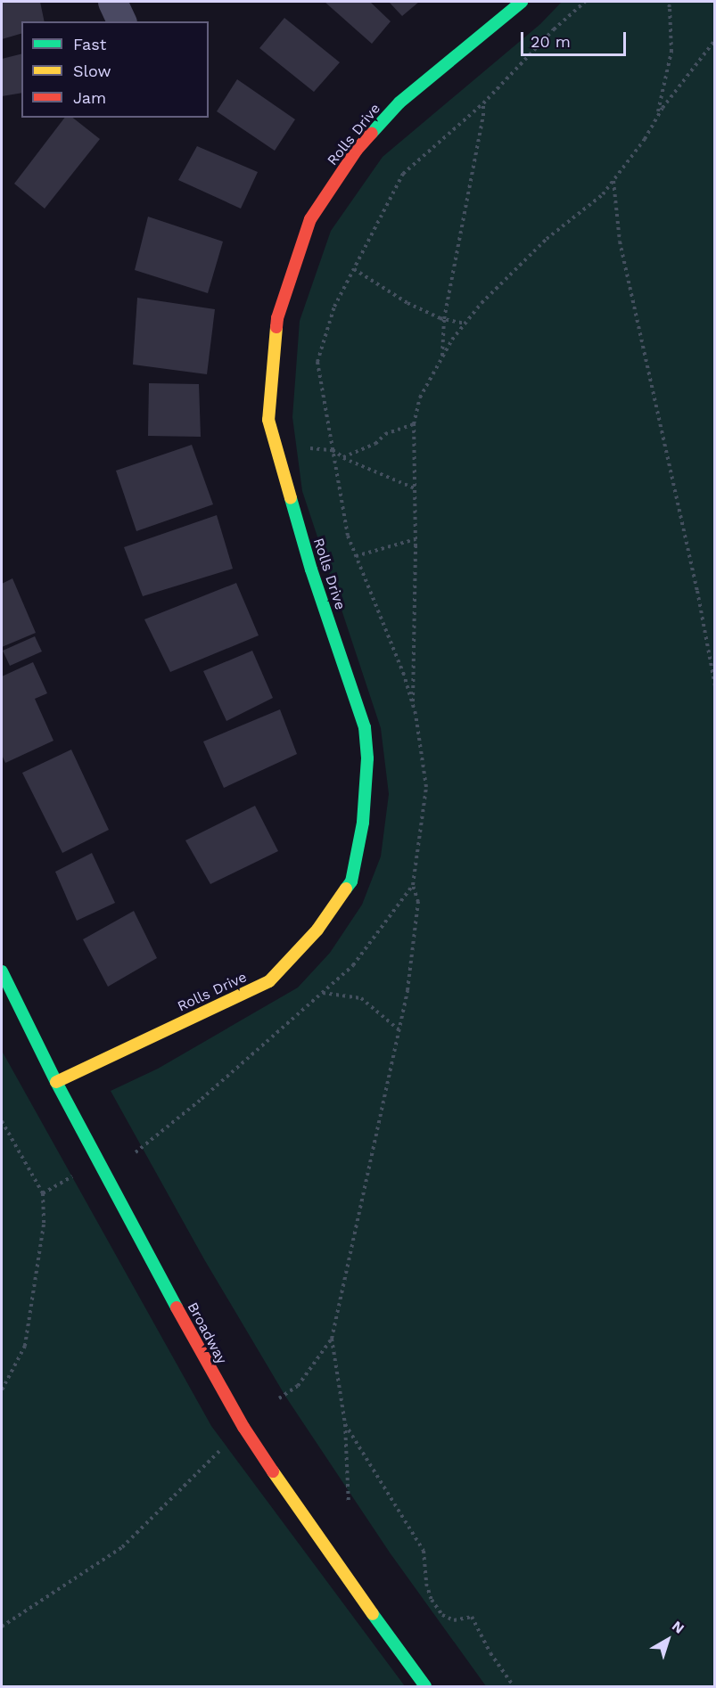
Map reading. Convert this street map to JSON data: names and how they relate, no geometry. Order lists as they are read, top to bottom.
{
  "streets": {
    "street": ["Rolls Drive", "Broadway"]
  },
  "crossings": [
    ["Rolls Drive", "Broadway"]
  ],
  "legend": ["Fast", "Slow", "Jam"],
  "scale_bar": "20 m",
  "north": "top right"
}
